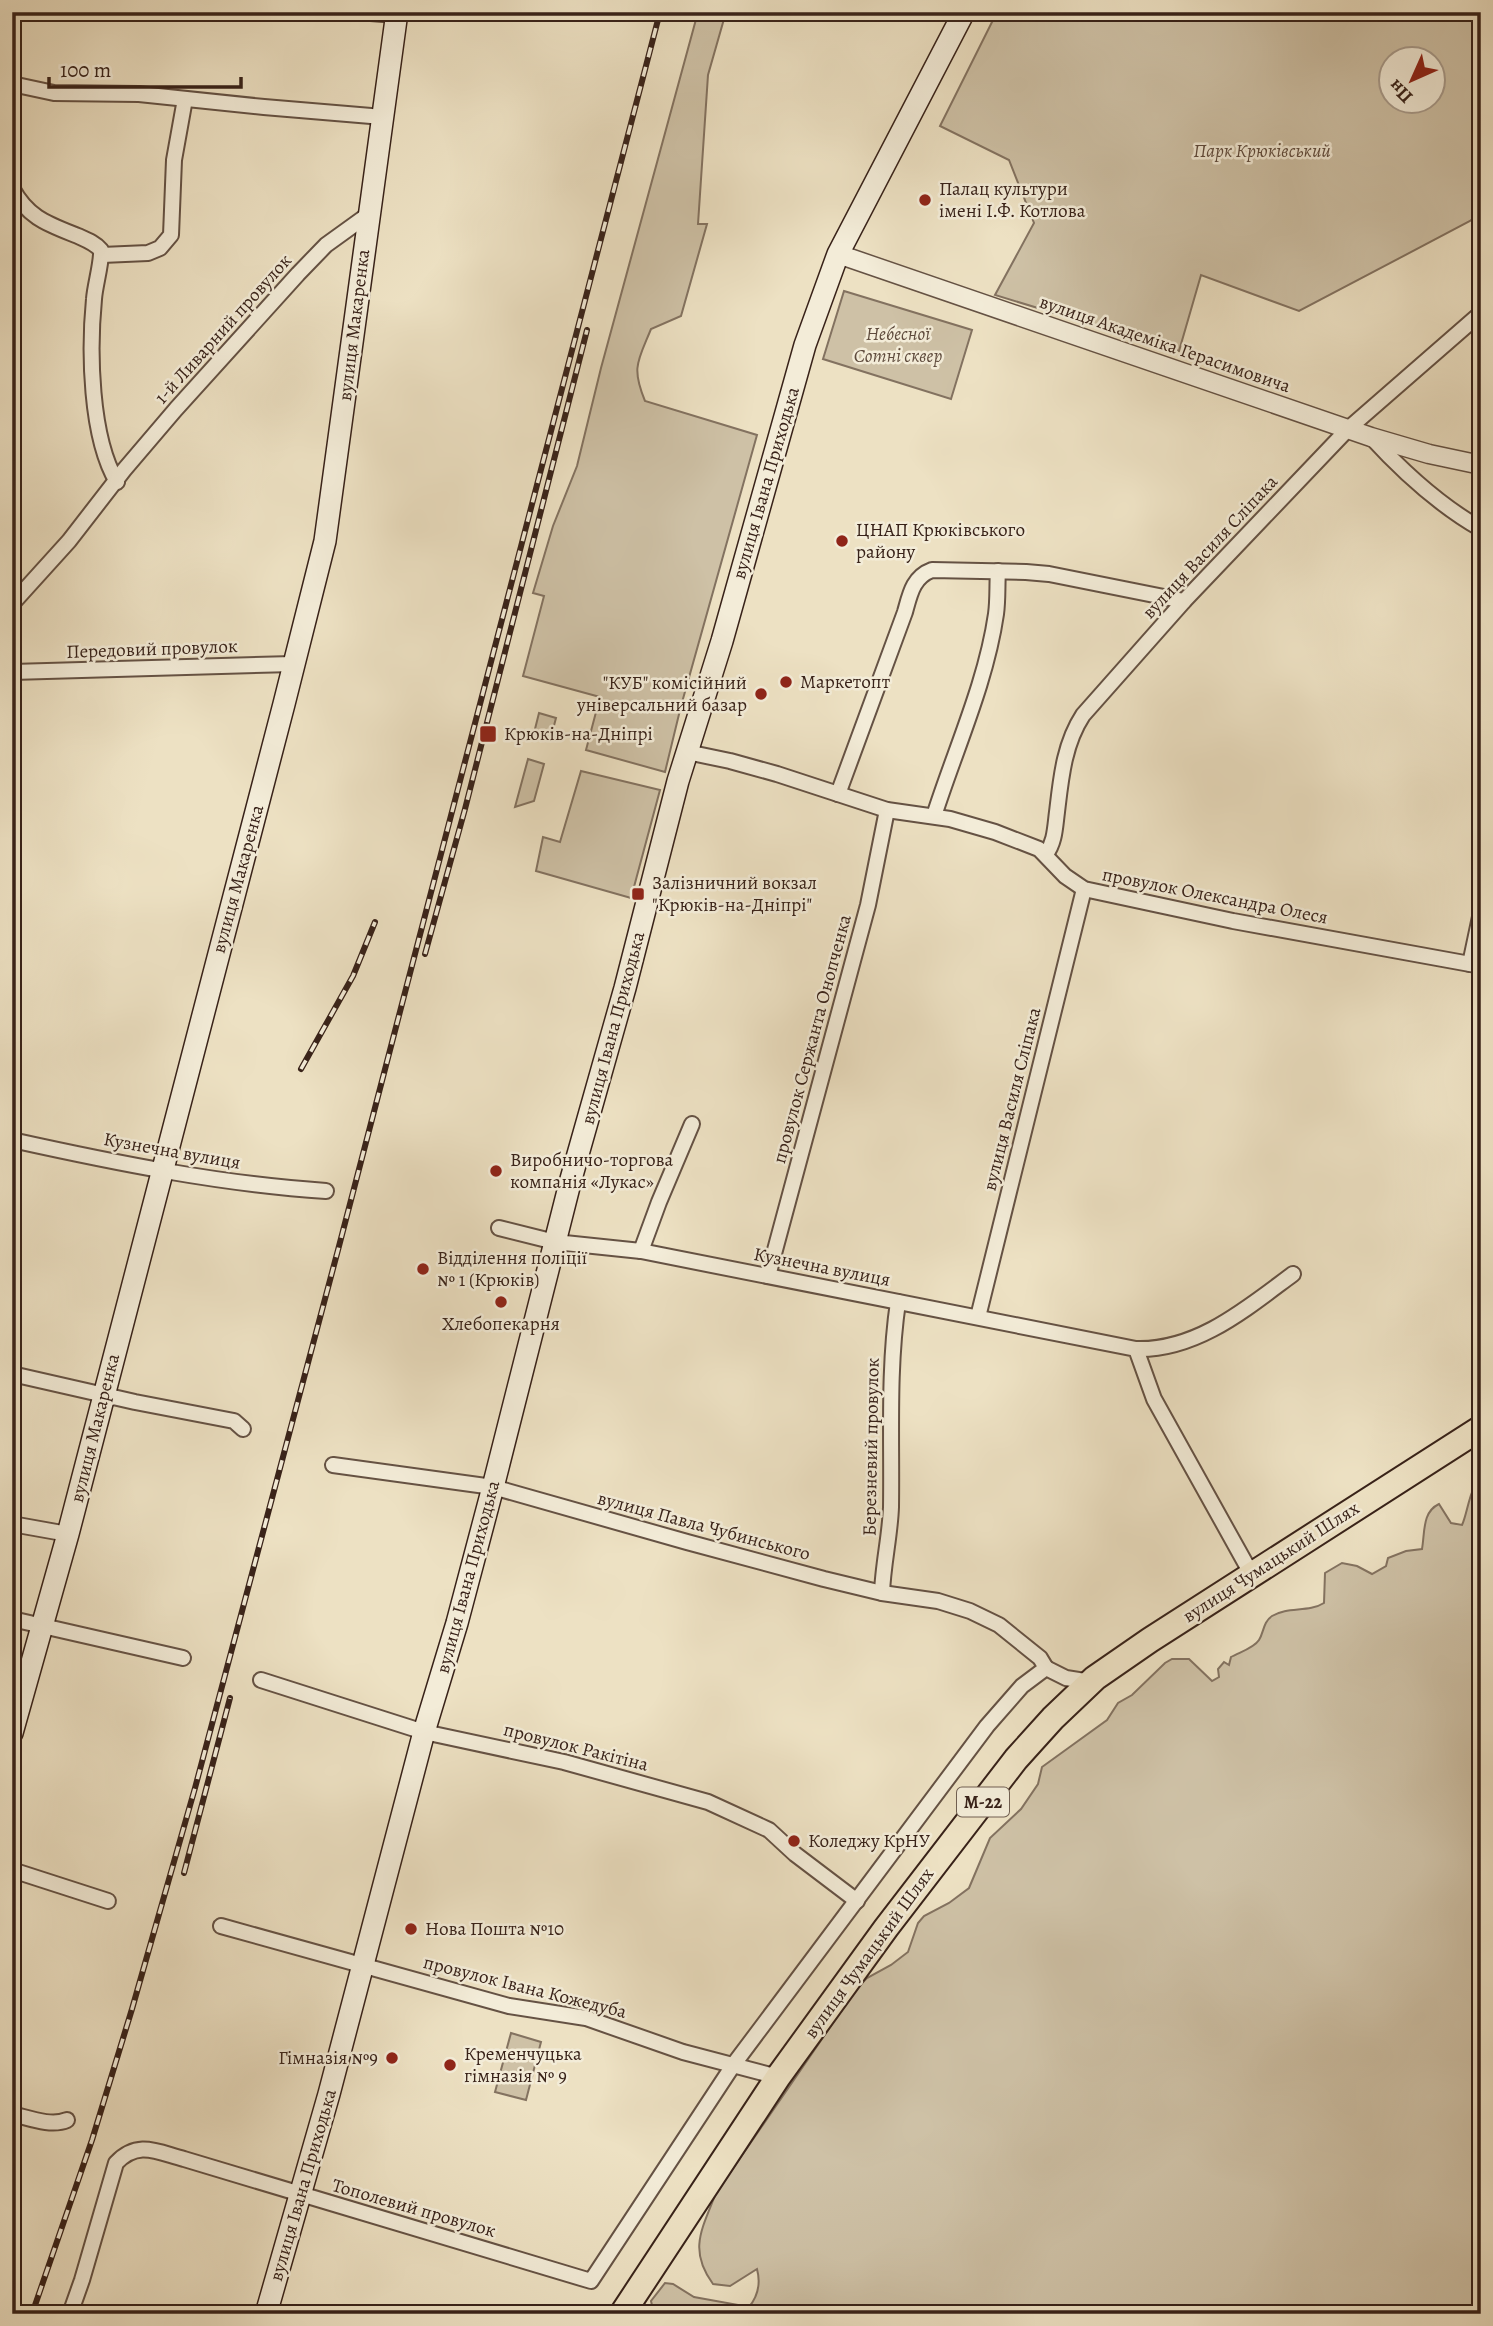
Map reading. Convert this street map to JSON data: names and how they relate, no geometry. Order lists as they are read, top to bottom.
{
  "streets": {
    "highway": ["вулиця Чумацький Шлях", "М-22"],
    "main road": ["вулиця Макаренка", "вулиця Івана Приходька"],
    "street": [
      "1-й Ливарний провулок",
      "вулиця Академіка Герасимовича",
      "вулиця Василя Сліпака",
      "Передовий провулок",
      "провулок Олександра Олеся",
      "провулок Сержанта Онопченка",
      "Кузнечна вулиця",
      "Березневий провулок",
      "вулиця Павла Чубинського",
      "провулок Ракітіна",
      "провулок Івана Кожедуба",
      "Тополевий провулок"
    ]
  },
  "crossings": [
    ["вулиця Макаренка", "1-й Ливарний провулок"],
    ["вулиця Макаренка", "Передовий провулок"],
    ["вулиця Макаренка", "Кузнечна вулиця"],
    ["вулиця Академіка Герасимовича", "вулиця Івана Приходька"],
    ["вулиця Академіка Герасимовича", "вулиця Василя Сліпака"],
    ["вулиця Івана Приходька", "провулок Олександра Олеся"],
    ["вулиця Івана Приходька", "Кузнечна вулиця"],
    ["вулиця Івана Приходька", "вулиця Павла Чубинського"],
    ["вулиця Івана Приходька", "провулок Ракітіна"],
    ["вулиця Івана Приходька", "провулок Івана Кожедуба"],
    ["вулиця Івана Приходька", "Тополевий провулок"],
    ["вулиця Василя Сліпака", "провулок Олександра Олеся"],
    ["вулиця Василя Сліпака", "Кузнечна вулиця"],
    ["провулок Олександра Олеся", "провулок Сержанта Онопченка"],
    ["провулок Сержанта Онопченка", "Кузнечна вулиця"],
    ["Кузнечна вулиця", "Березневий провулок"],
    ["Березневий провулок", "вулиця Павла Чубинського"],
    ["вулиця Чумацький Шлях", "провулок Івана Кожедуба"],
    ["провулок Івана Кожедуба", "Тополевий провулок"]
  ],
  "parks": ["Парк Крюківський", "Небесної Сотні сквер"],
  "places": {
    "other": [
      "Палац культури імені І.Ф. Котлова",
      "ЦНАП Крюківського району",
      "Маркетопт",
      "\"КУБ\" комісійний універсальний базар",
      "Виробничо-торгова компанія «Лукас»",
      "Відділення поліції № 1 (Крюків)",
      "Хлебопекарня",
      "Коледжу КрНУ",
      "Нова Пошта №10",
      "Гімназія №9",
      "Кременчуцька гімназія № 9"
    ],
    "transit": ["Крюків-на-Дніпрі", "Залізничний вокзал \"Крюкiв-на-Днiпрi\""]
  },
  "scale_bar": "100 m",
  "north": "bottom left"
}
